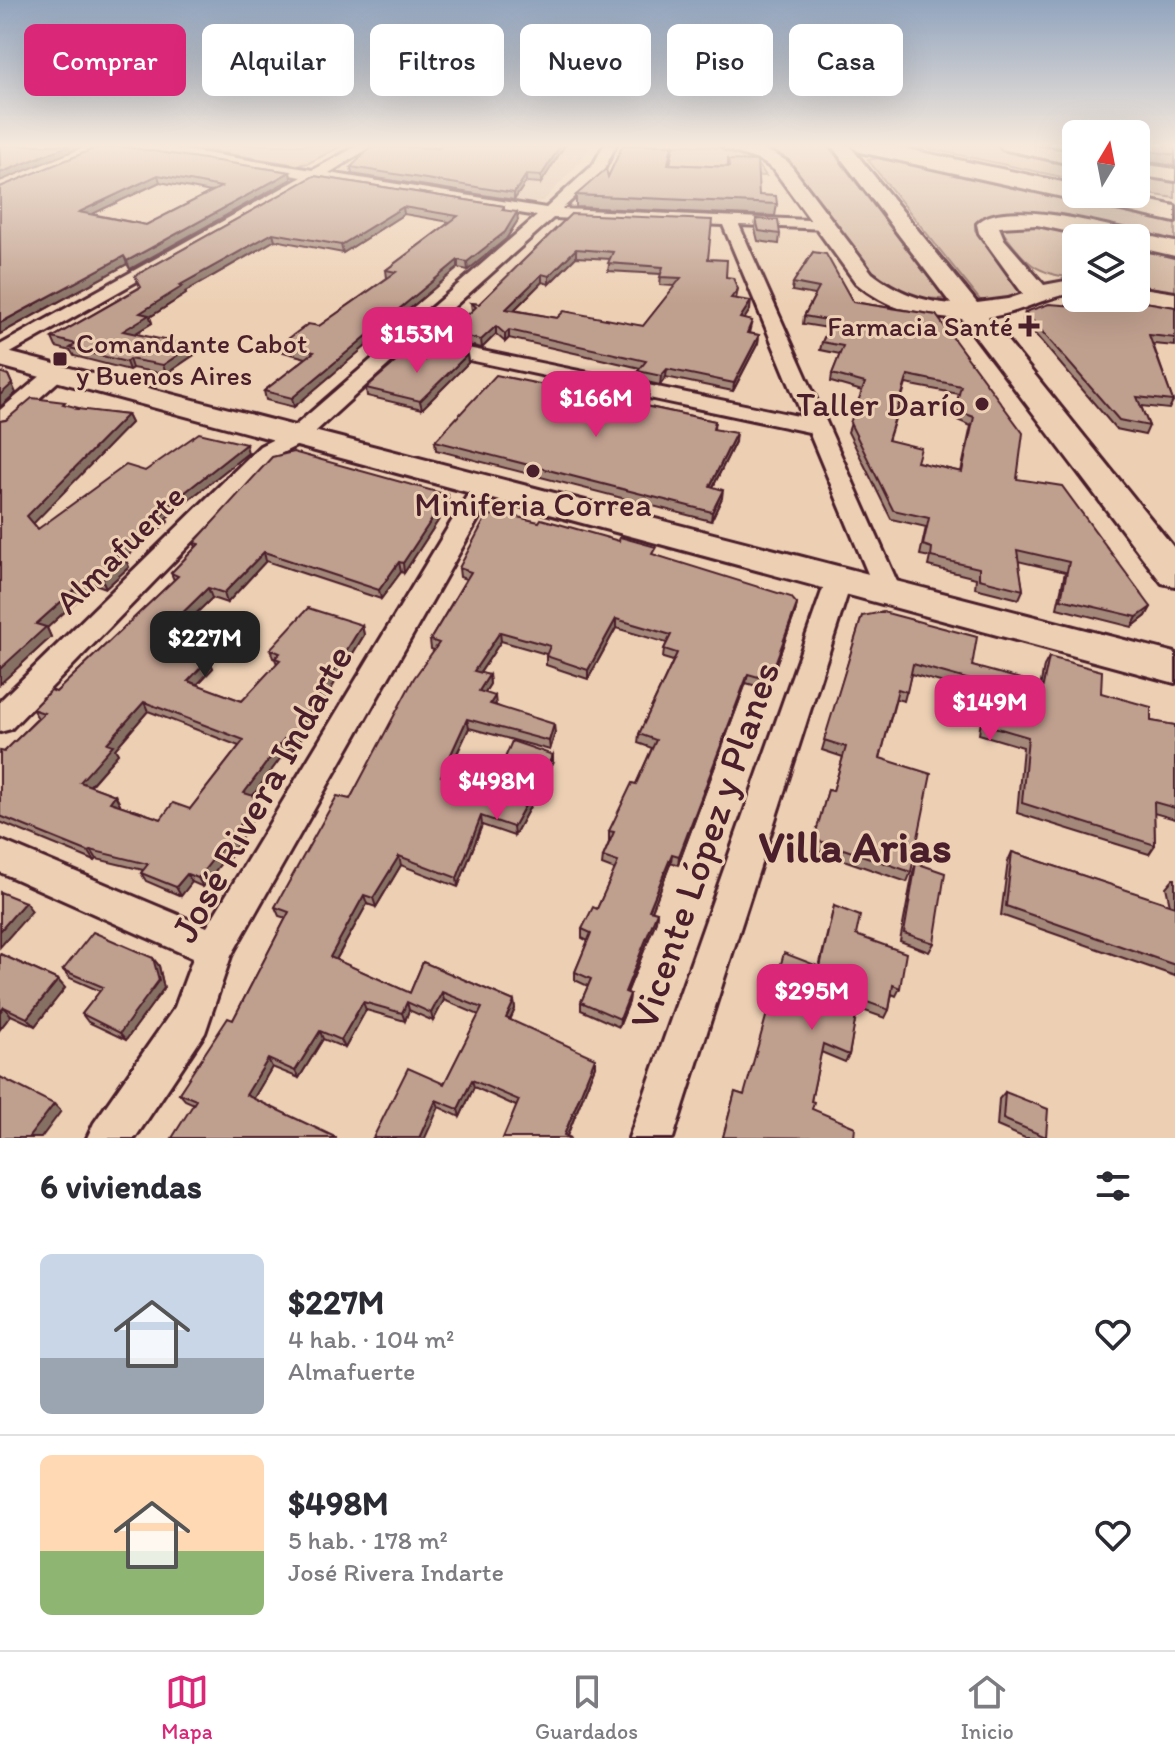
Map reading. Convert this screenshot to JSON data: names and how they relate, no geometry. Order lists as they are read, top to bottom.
{
  "streets": {
    "street": ["Almafuerte", "José Rivera Indarte", "Vicente López y Planes"]
  },
  "districts": ["Villa Arias"],
  "places": {
    "health": ["Farmacia Santé"],
    "transit": ["Comandante Cabot y Buenos Aires"],
    "other": ["Taller Darío", "Miniferia Correa"]
  },
  "north": "top",
  "page": {
    "chip": [
      "Comprar",
      "Alquilar",
      "Filtros",
      "Nuevo",
      "Piso",
      "Casa"
    ],
    "price": [
      "$153M",
      "$166M",
      "$227M",
      "$149M",
      "$498M",
      "$295M"
    ],
    "heading": "6 viviendas",
    "list": [
      {
        "name": "$227M",
        "note": "4 hab. · 104 m² · Almafuerte"
      },
      {
        "name": "$498M",
        "note": "5 hab. · 178 m² · José Rivera Indarte"
      }
    ],
    "tabs": ["Mapa", "Guardados", "Inicio"]
  }
}
